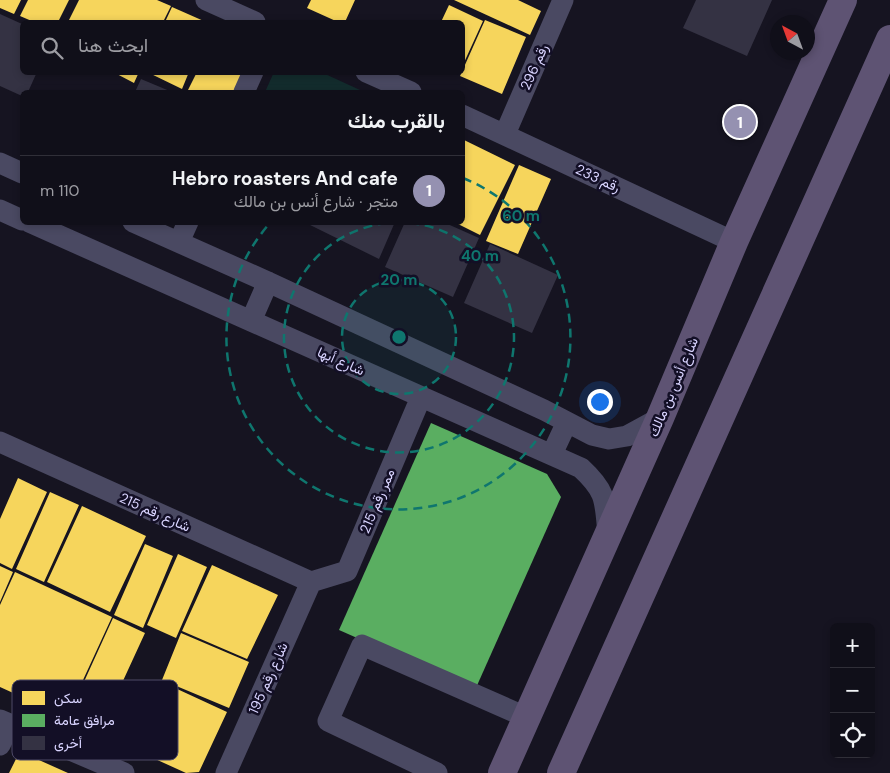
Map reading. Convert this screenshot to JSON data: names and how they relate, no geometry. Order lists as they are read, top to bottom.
{
  "streets": {
    "main road": ["شارع أنس بن مالك"],
    "street": [
      "رقم 296",
      "رقم 233",
      "شارع أبها",
      "ممر رقم 215",
      "شارع رقم 215",
      "شارع رقم 195"
    ]
  },
  "crossings": [
    ["رقم 296", "رقم 233"],
    ["رقم 233", "شارع أنس بن مالك"],
    ["شارع أبها", "شارع أنس بن مالك"],
    ["شارع أبها", "ممر رقم 215"],
    ["ممر رقم 215", "شارع رقم 215"],
    ["ممر رقم 215", "شارع رقم 195"],
    ["شارع رقم 215", "شارع رقم 195"]
  ],
  "legend": ["سكن", "مرافق عامة", "أخرى"],
  "north": "top left",
  "page": {
    "search": "ابحث هنا",
    "heading": "بالقرب منك",
    "pins": "1",
    "list": [
      {
        "mark": "1",
        "name": "Hebro roasters And cafe",
        "note": "متجر · شارع أنس بن مالك",
        "value": "110 m"
      }
    ],
    "map_buttons": ["+", "−"]
  },
  "rings": ["60 m", "40 m", "20 m"]
}
